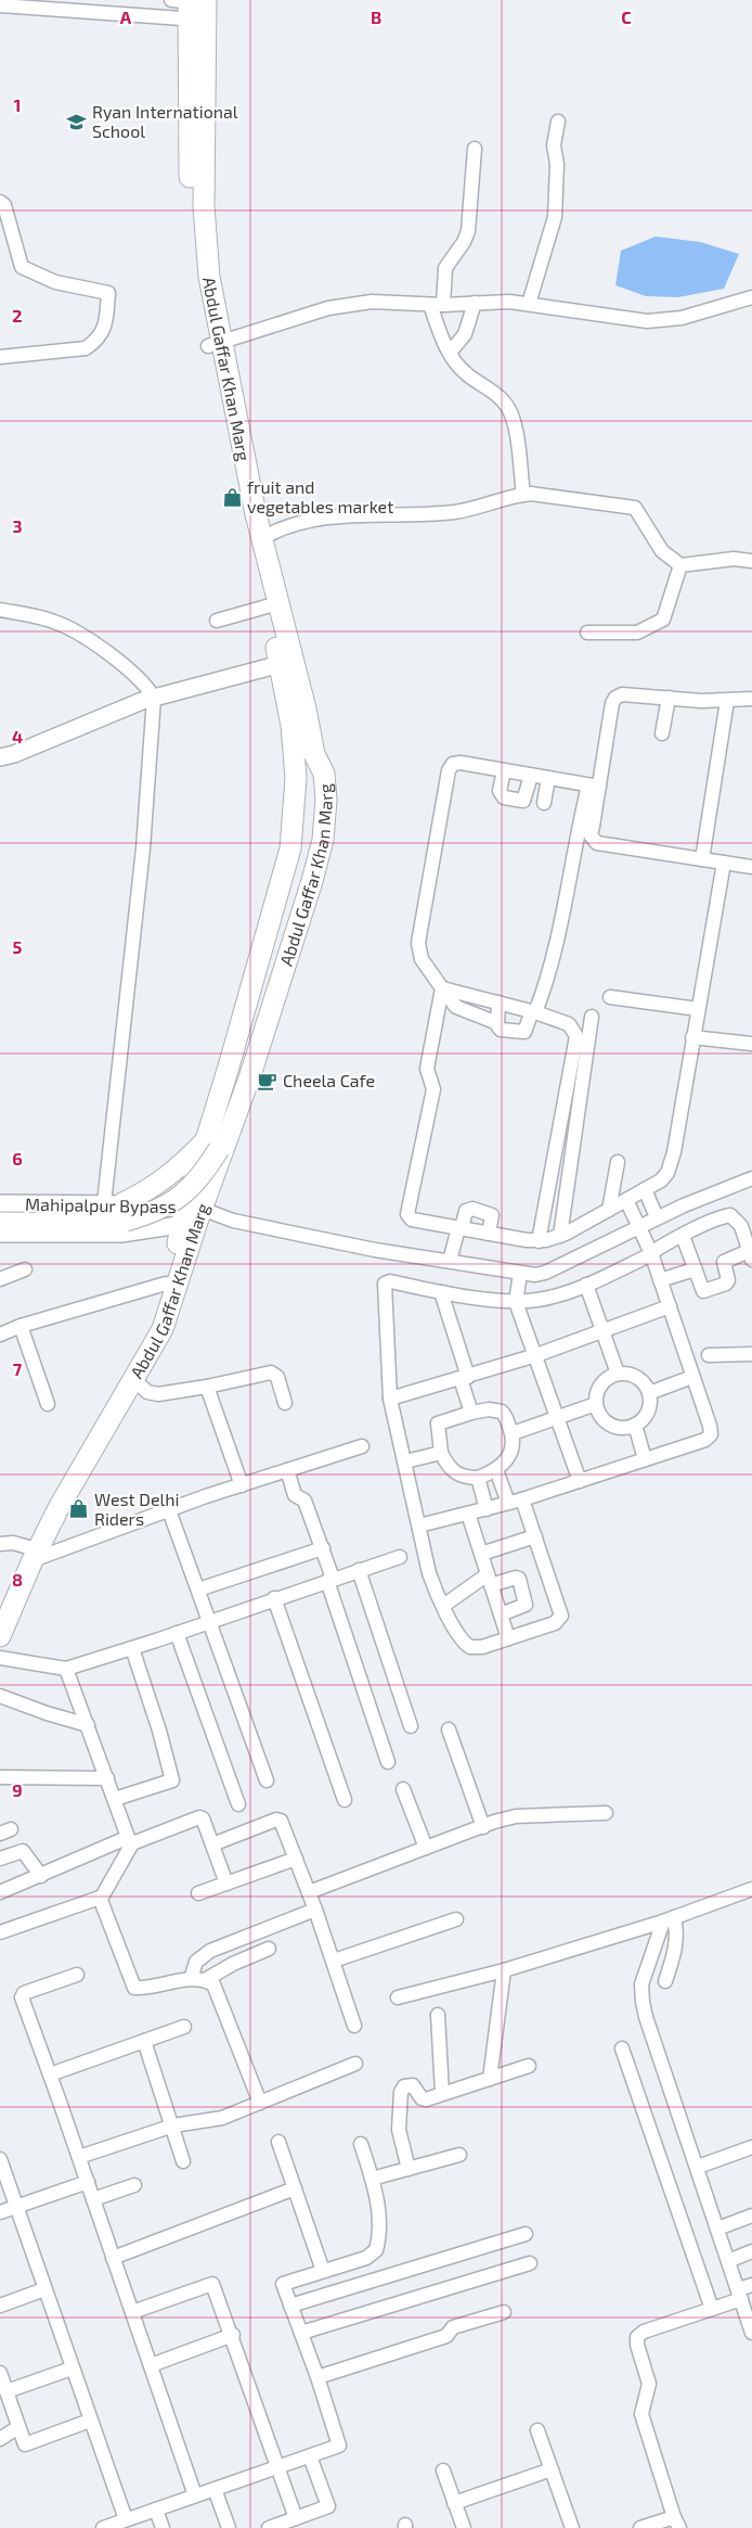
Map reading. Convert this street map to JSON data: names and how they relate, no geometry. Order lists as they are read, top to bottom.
{
  "streets": {
    "main road": ["Abdul Gaffar Khan Marg"],
    "street": ["Mahipalpur Bypass"]
  },
  "crossings": [
    ["Abdul Gaffar Khan Marg", "Mahipalpur Bypass"]
  ],
  "places": {
    "school or university": ["Ryan International School"],
    "shop": ["fruit and vegetables market", "West Delhi Riders"],
    "cafe": ["Cheela Cafe"]
  },
  "grid": {
    "columns": ["A", "B", "C"],
    "rows": [
      "1",
      "2",
      "3",
      "4",
      "5",
      "6",
      "7",
      "8",
      "9"
    ]
  }
}
